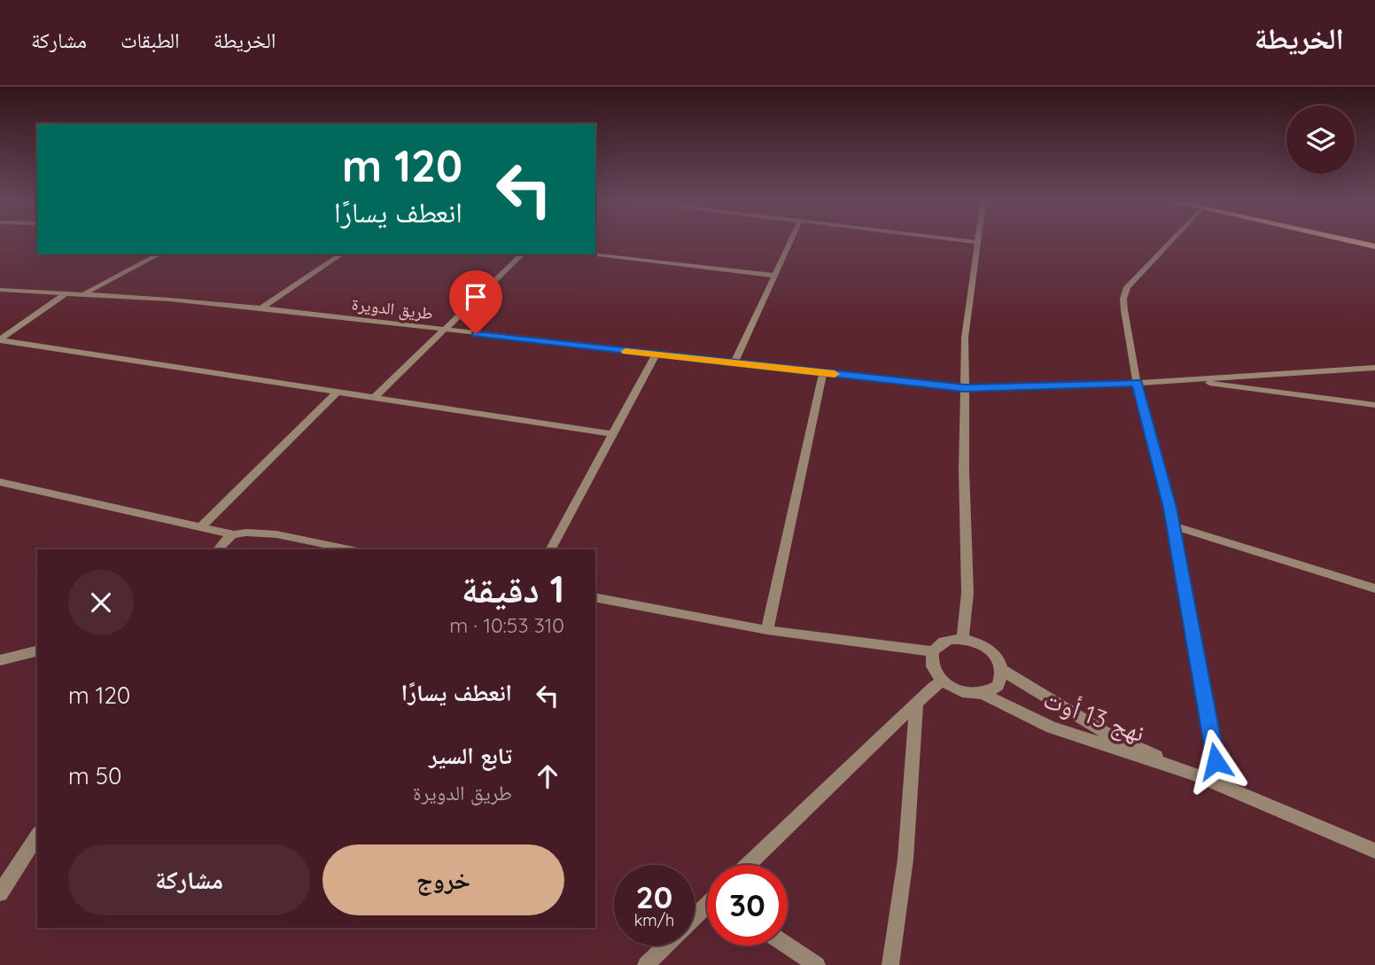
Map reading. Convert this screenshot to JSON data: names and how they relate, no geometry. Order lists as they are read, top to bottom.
{
  "streets": {
    "street": ["طريق الدويرة", "نهج 13 أوت"]
  },
  "page": {
    "header": "الخريطة",
    "nav": ["الخريطة", "الطبقات", "مشاركة"],
    "turn": ["120 m", "انعطف يسارًا"],
    "heading": ["1 دقيقة", "310 m · 10:53"],
    "list": [
      {
        "name": "انعطف يسارًا",
        "value": "120 m"
      },
      {
        "name": "تابع السير",
        "note": "طريق الدويرة",
        "value": "50 m"
      }
    ],
    "buttons": ["خروج", "مشاركة"],
    "speed": "20 km/h",
    "limit": "30"
  }
}
